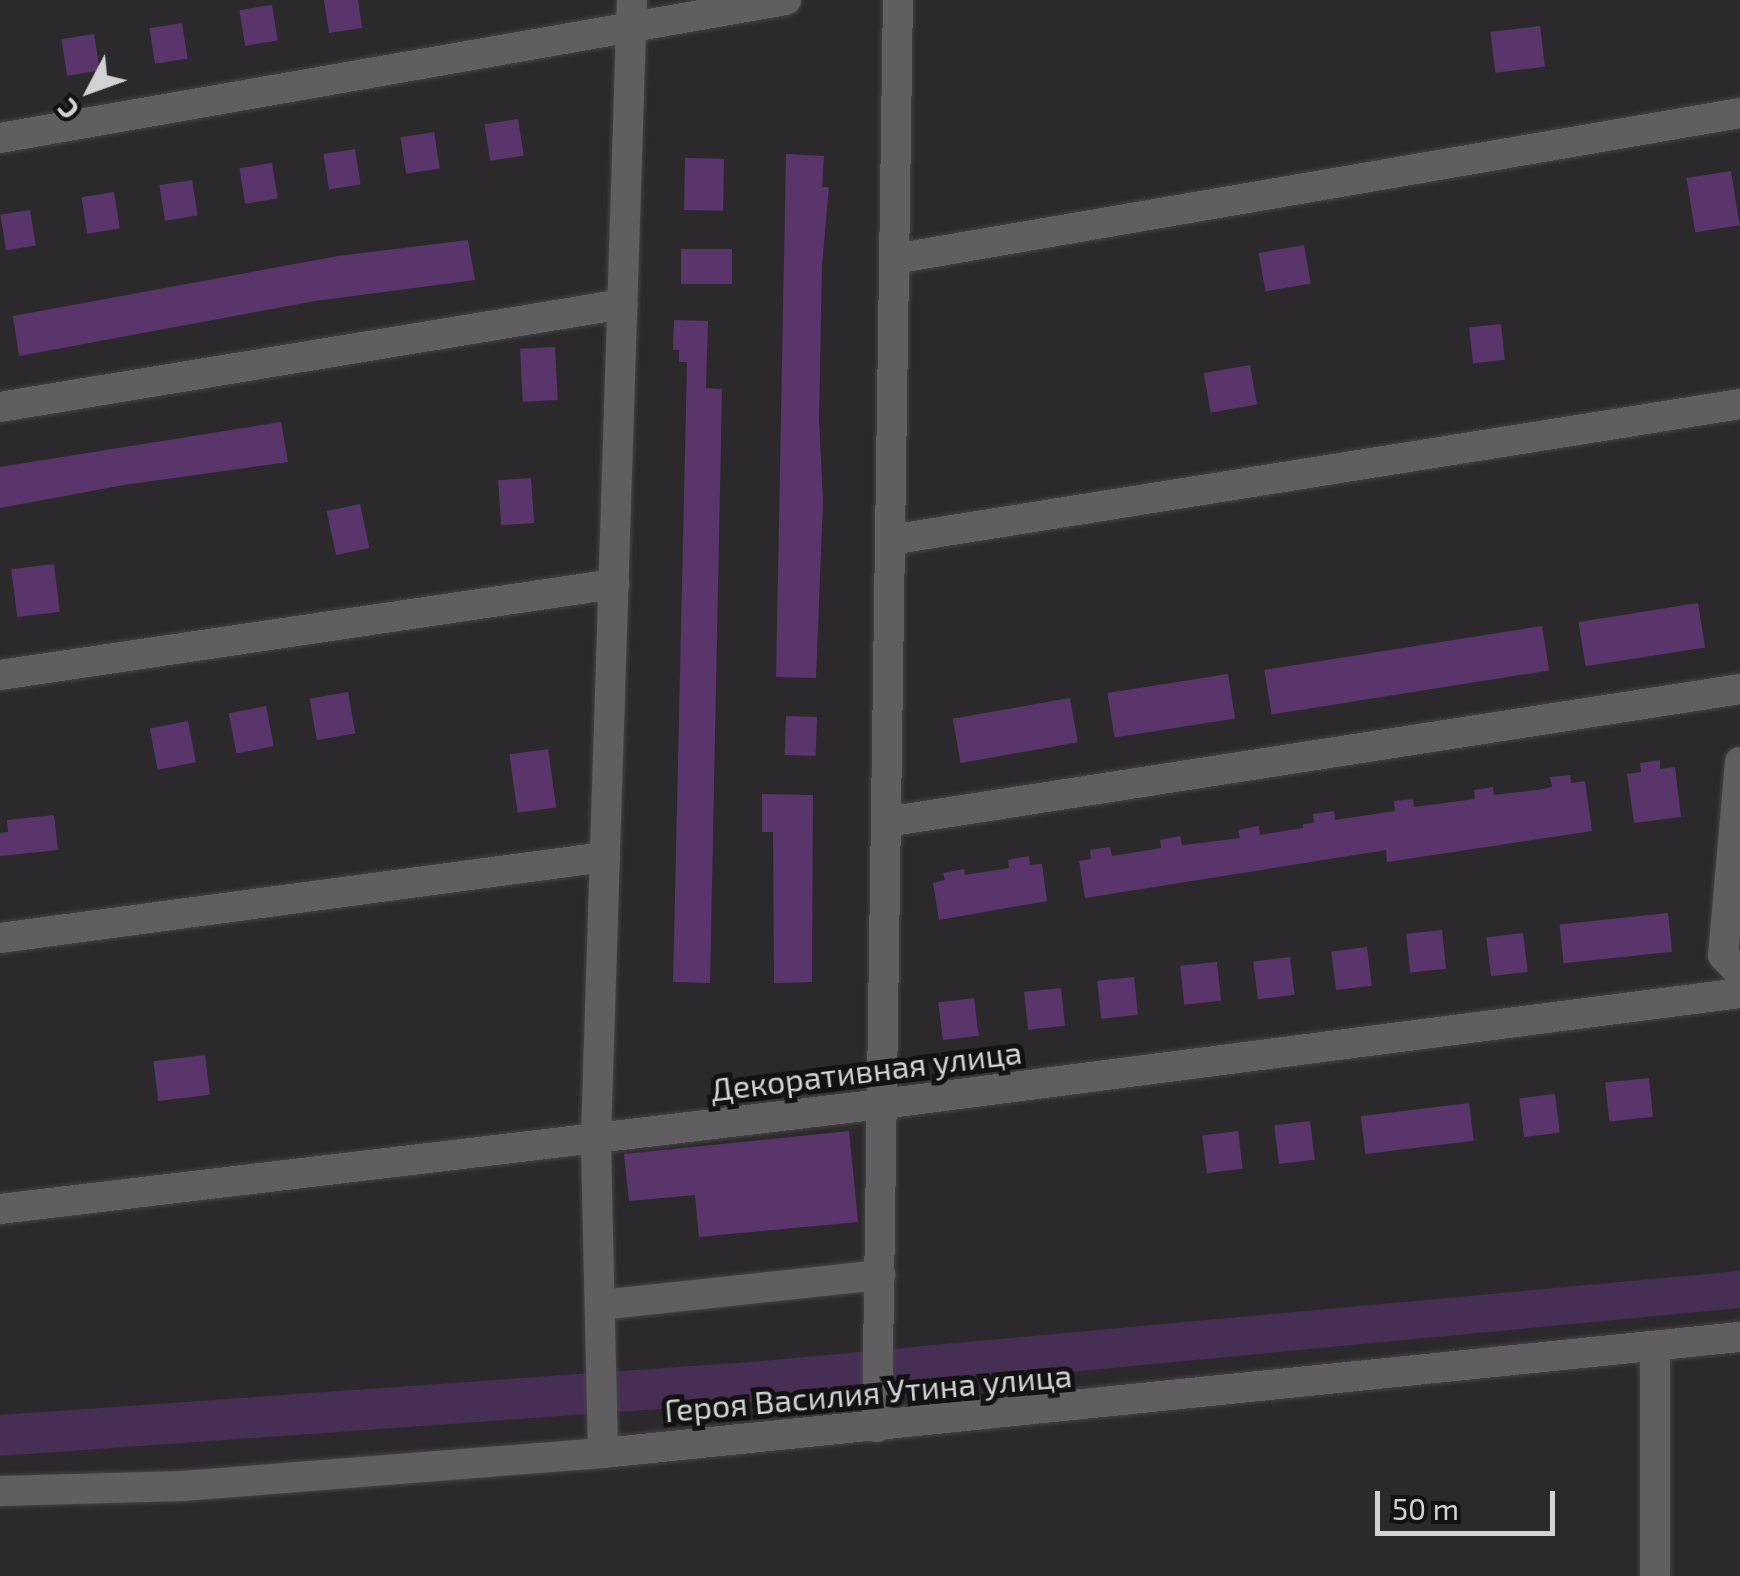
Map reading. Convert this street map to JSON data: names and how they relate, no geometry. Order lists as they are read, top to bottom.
{
  "streets": {
    "street": ["Декоративная улица", "Героя Василия Утина улица"]
  },
  "scale_bar": "50 m",
  "north": "bottom left"
}
